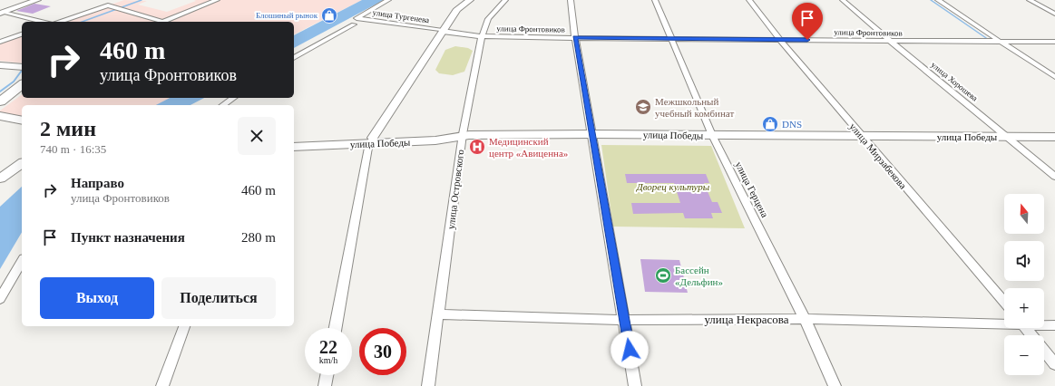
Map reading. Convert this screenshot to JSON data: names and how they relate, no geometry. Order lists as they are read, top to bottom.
{
  "streets": {
    "main road": ["улица Победы"],
    "street": [
      "улица Тургенева",
      "улица Фронтовиков",
      "улица Хорошева",
      "улица Мирзабекова",
      "улица Островского",
      "улица Герцена",
      "улица Некрасова"
    ]
  },
  "crossings": [
    ["улица Тургенева", "улица Фронтовиков"],
    ["улица Фронтовиков", "улица Хорошева"],
    ["улица Фронтовиков", "улица Мирзабекова"],
    ["улица Фронтовиков", "улица Островского"],
    ["улица Фронтовиков", "улица Герцена"],
    ["улица Хорошева", "улица Победы"],
    ["улица Победы", "улица Мирзабекова"],
    ["улица Победы", "улица Островского"],
    ["улица Победы", "улица Герцена"],
    ["улица Островского", "улица Некрасова"],
    ["улица Герцена", "улица Некрасова"]
  ],
  "parks": ["Дворец культуры"],
  "places": {
    "shop": ["Блошиный рынок", "DNS"],
    "school or university": ["Межшкольный учебный комбинат"],
    "hospital": ["Медицинский центр «Авиценна»"],
    "sports": ["Бассейн «Дельфин»"]
  },
  "north": "top",
  "page": {
    "turn": ["460 m", "улица Фронтовиков"],
    "heading": ["2 мин", "740 m · 16:35"],
    "list": [
      {
        "name": "Направо",
        "note": "улица Фронтовиков",
        "value": "460 m"
      },
      {
        "name": "Пункт назначения",
        "value": "280 m"
      }
    ],
    "map_buttons": ["+", "−"],
    "buttons": ["Выход", "Поделиться"],
    "speed": "22 km/h",
    "limit": "30"
  }
}
